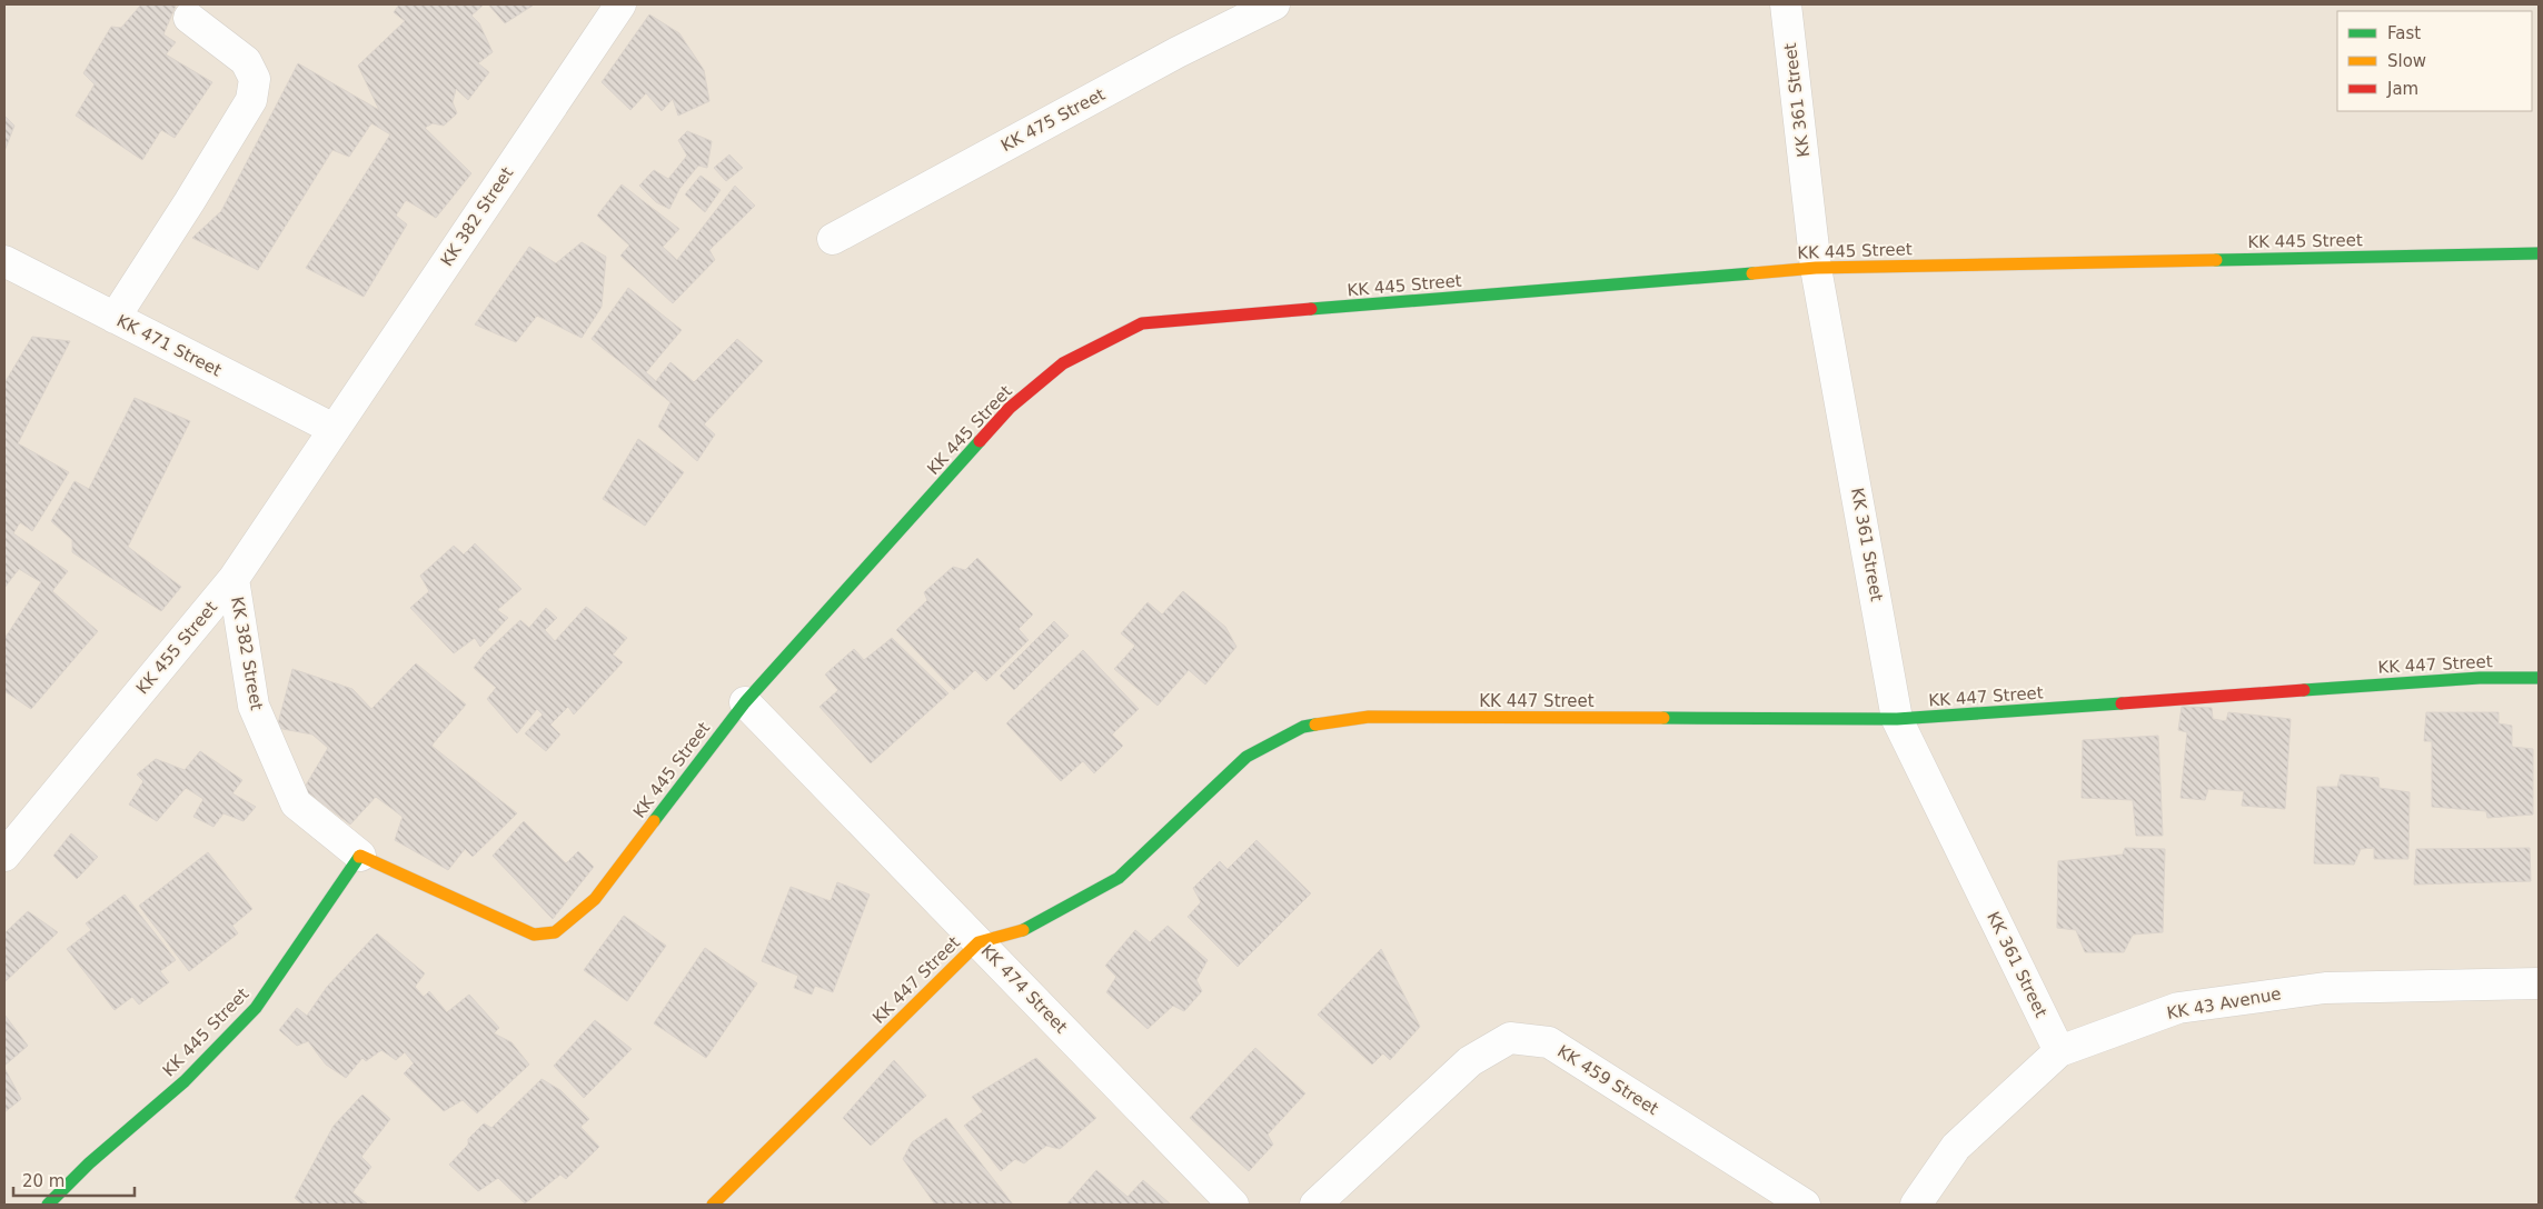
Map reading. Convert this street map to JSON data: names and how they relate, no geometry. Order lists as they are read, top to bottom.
{
  "streets": {
    "street": [
      "KK 361 Street",
      "KK 475 Street",
      "KK 382 Street",
      "KK 445 Street",
      "KK 471 Street",
      "KK 455 Street",
      "KK 447 Street",
      "KK 474 Street",
      "KK 43 Avenue",
      "KK 459 Street"
    ]
  },
  "crossings": [
    ["KK 361 Street", "KK 445 Street"],
    ["KK 361 Street", "KK 447 Street"],
    ["KK 361 Street", "KK 43 Avenue"],
    ["KK 382 Street", "KK 445 Street"],
    ["KK 382 Street", "KK 471 Street"],
    ["KK 382 Street", "KK 455 Street"],
    ["KK 445 Street", "KK 474 Street"],
    ["KK 471 Street", "KK 455 Street"],
    ["KK 447 Street", "KK 474 Street"]
  ],
  "legend": ["Fast", "Slow", "Jam"],
  "scale_bar": "20 m"
}
